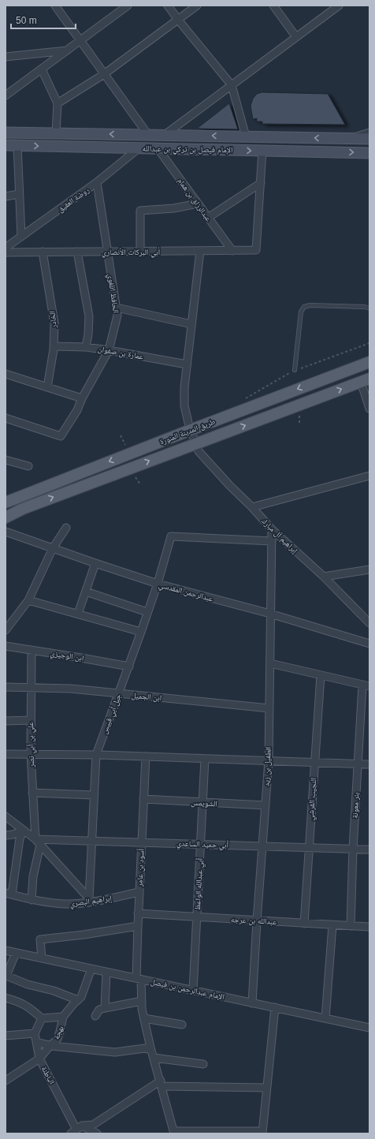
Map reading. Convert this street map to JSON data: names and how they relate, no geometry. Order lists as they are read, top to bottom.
{
  "streets": {
    "main road": ["الإمام فيصل بن تركي بن عبدالله", "طريق المدينة المنورة"],
    "street": [
      "روضة العقيق",
      "عبدالرزاق بن همام",
      "أبي البركات الأنصاري",
      "الحافظ اللغوي",
      "الخادر",
      "عمارة بن صفوان",
      "إبراهيم آل مبارك",
      "عبدالرحمن المقدسي",
      "ابن الوجيزي",
      "ابن الجميل",
      "جبل أبي قبيس",
      "علي بن أبي نصر",
      "الطفيل بن زيد",
      "النجيب القرشي",
      "الشويمس",
      "بئر معونة",
      "أبي حميد الساعدي",
      "أسود بن عامر",
      "أبي عبدالله الواعظ",
      "إبراهيم البصري",
      "عبدالله بن عرجه",
      "الإمام عبدالرحمن بن فيصل",
      "بهجة",
      "الباطنة"
    ]
  },
  "crossings": [
    ["الإمام فيصل بن تركي بن عبدالله", "روضة العقيق"],
    ["الإمام فيصل بن تركي بن عبدالله", "عبدالرزاق بن همام"],
    ["روضة العقيق", "الحافظ اللغوي"],
    ["عبدالرزاق بن همام", "أبي البركات الأنصاري"],
    ["أبي البركات الأنصاري", "الحافظ اللغوي"],
    ["أبي البركات الأنصاري", "الخادر"],
    ["أبي البركات الأنصاري", "إبراهيم آل مبارك"],
    ["الحافظ اللغوي", "عمارة بن صفوان"],
    ["الخادر", "عمارة بن صفوان"],
    ["عمارة بن صفوان", "إبراهيم آل مبارك"],
    ["طريق المدينة المنورة", "إبراهيم آل مبارك"],
    ["إبراهيم آل مبارك", "الطفيل بن زيد"],
    ["عبدالرحمن المقدسي", "جبل أبي قبيس"],
    ["عبدالرحمن المقدسي", "الطفيل بن زيد"],
    ["ابن الوجيزي", "جبل أبي قبيس"],
    ["ابن الوجيزي", "علي بن أبي نصر"],
    ["ابن الجميل", "جبل أبي قبيس"],
    ["ابن الجميل", "علي بن أبي نصر"],
    ["ابن الجميل", "الطفيل بن زيد"],
    ["جبل أبي قبيس", "علي بن أبي نصر"],
    ["جبل أبي قبيس", "الطفيل بن زيد"],
    ["جبل أبي قبيس", "أبي حميد الساعدي"],
    ["علي بن أبي نصر", "أبي حميد الساعدي"],
    ["علي بن أبي نصر", "إبراهيم البصري"],
    ["الطفيل بن زيد", "الشويمس"],
    ["الطفيل بن زيد", "أبي حميد الساعدي"],
    ["الطفيل بن زيد", "عبدالله بن عرجه"],
    ["الطفيل بن زيد", "الإمام عبدالرحمن بن فيصل"],
    ["النجيب القرشي", "أبي حميد الساعدي"],
    ["النجيب القرشي", "عبدالله بن عرجه"],
    ["الشويمس", "أسود بن عامر"],
    ["الشويمس", "أبي عبدالله الواعظ"],
    ["بئر معونة", "أبي حميد الساعدي"],
    ["بئر معونة", "عبدالله بن عرجه"],
    ["أبي حميد الساعدي", "أسود بن عامر"],
    ["أبي حميد الساعدي", "أبي عبدالله الواعظ"],
    ["أسود بن عامر", "إبراهيم البصري"],
    ["أسود بن عامر", "عبدالله بن عرجه"],
    ["أسود بن عامر", "الإمام عبدالرحمن بن فيصل"],
    ["أبي عبدالله الواعظ", "عبدالله بن عرجه"],
    ["أبي عبدالله الواعظ", "الإمام عبدالرحمن بن فيصل"],
    ["الإمام عبدالرحمن بن فيصل", "بهجة"],
    ["بهجة", "الباطنة"]
  ],
  "scale_bar": "50 m"
}
